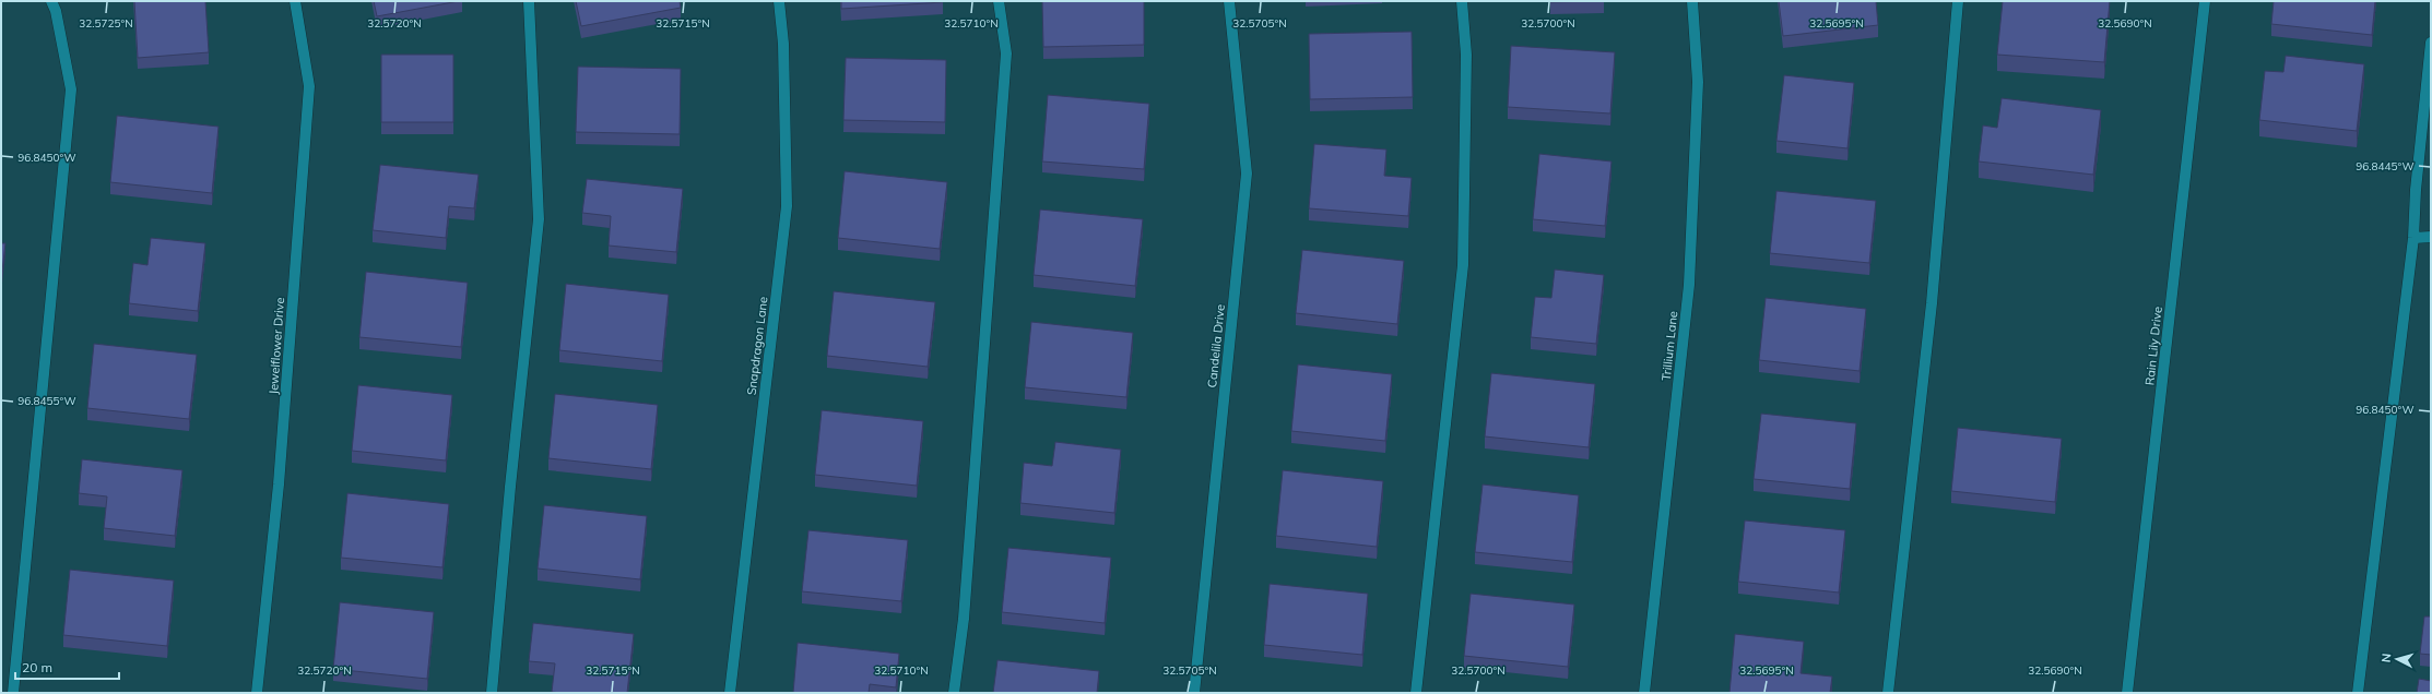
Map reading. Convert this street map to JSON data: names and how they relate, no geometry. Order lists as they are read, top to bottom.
{
  "streets": {
    "street": [
      "Jewelflower Drive",
      "Snapdragon Lane",
      "Candelila Drive",
      "Trillium Lane",
      "Rain Lily Drive"
    ]
  },
  "scale_bar": "20 m",
  "north": "left",
  "coordinates": [
    "32.5725°N",
    "32.5720°N",
    "32.5715°N",
    "32.5710°N",
    "32.5705°N",
    "32.5700°N",
    "32.5695°N",
    "32.5690°N",
    "96.8450°W",
    "96.8445°W",
    "96.8455°W"
  ]
}
